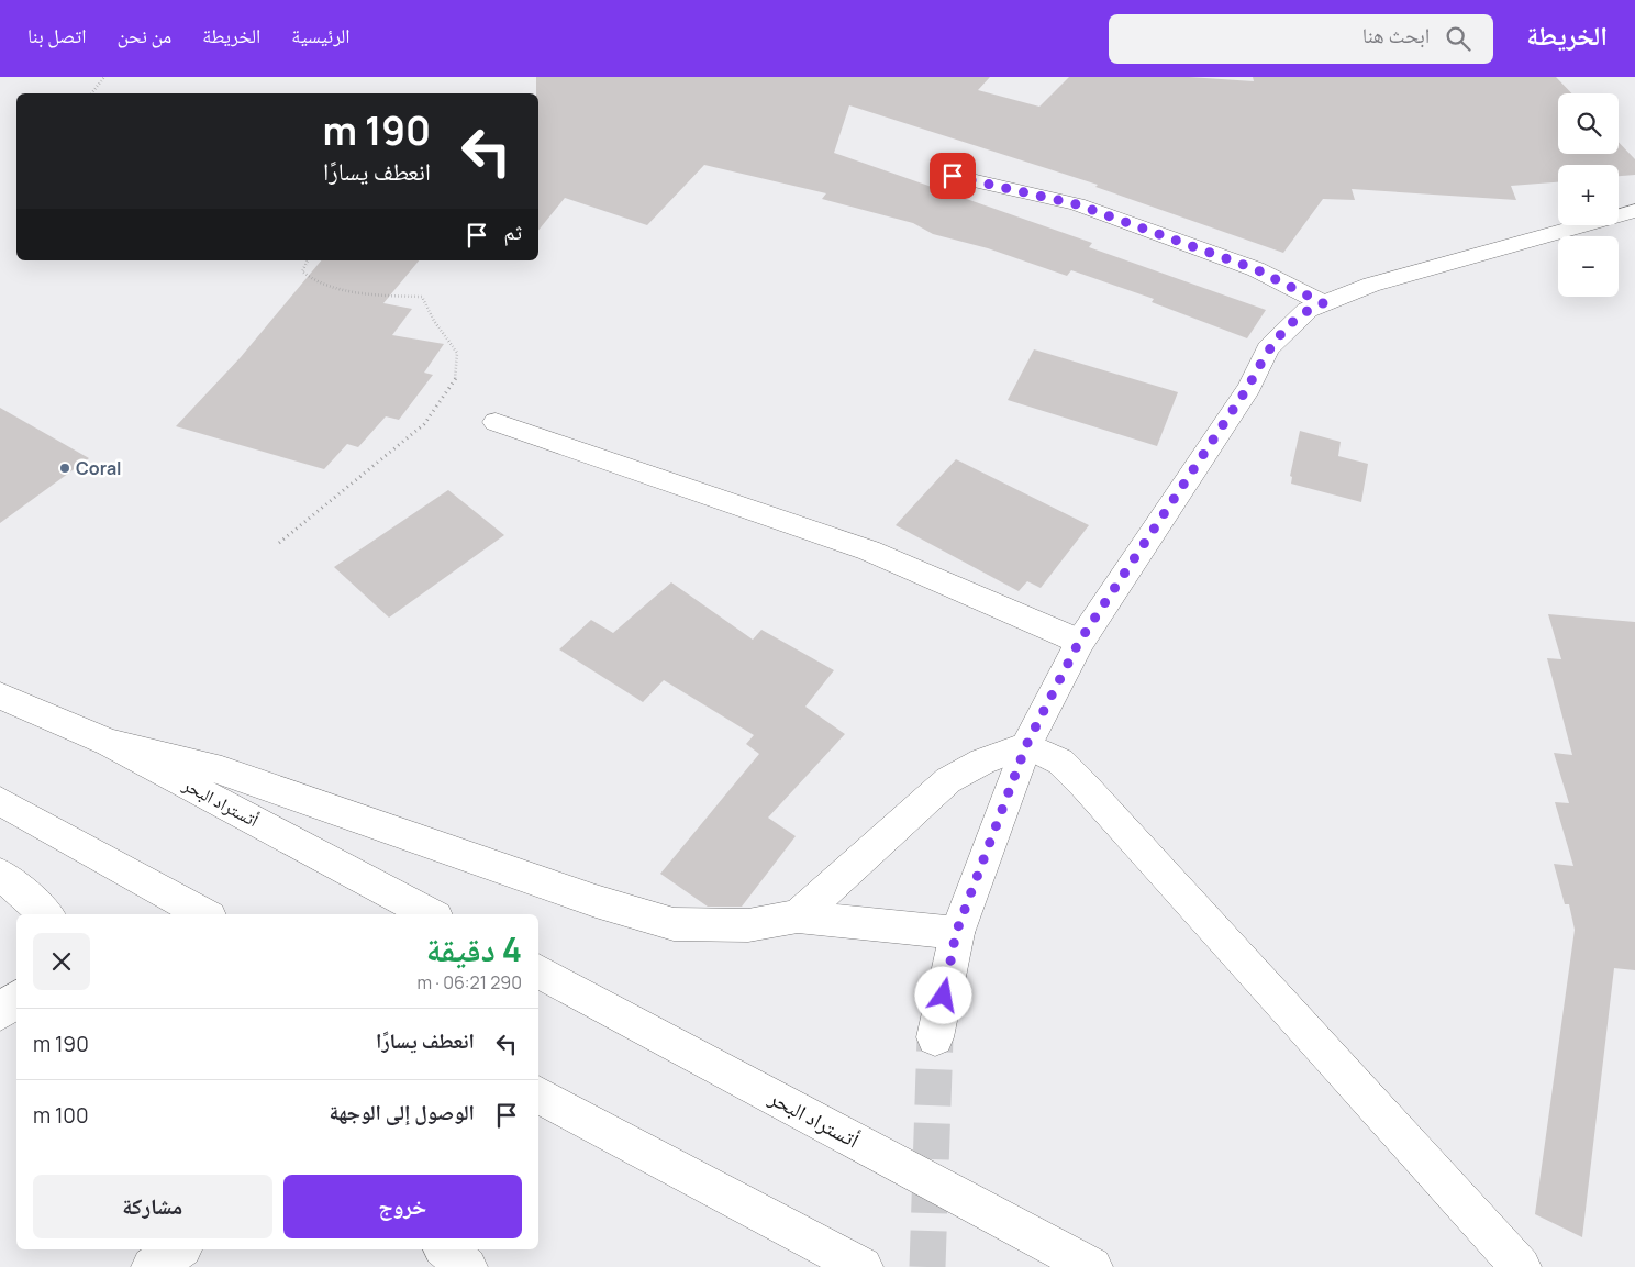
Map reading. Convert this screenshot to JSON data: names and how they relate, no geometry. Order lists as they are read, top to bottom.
{
  "streets": {
    "main road": ["أتستراد البحر"]
  },
  "places": ["Coral"],
  "page": {
    "header": "الخريطة",
    "search": "ابحث هنا",
    "nav": [
      "الرئيسية",
      "الخريطة",
      "من نحن",
      "اتصل بنا"
    ],
    "map_buttons": ["+", "−"],
    "turn": ["190 m", "انعطف يسارًا"],
    "then": "ثم",
    "heading": ["4 دقيقة", "290 m · 06:21"],
    "list": [
      {
        "name": "انعطف يسارًا",
        "value": "190 m"
      },
      {
        "name": "الوصول إلى الوجهة",
        "value": "100 m"
      }
    ],
    "buttons": ["خروج", "مشاركة"]
  }
}
